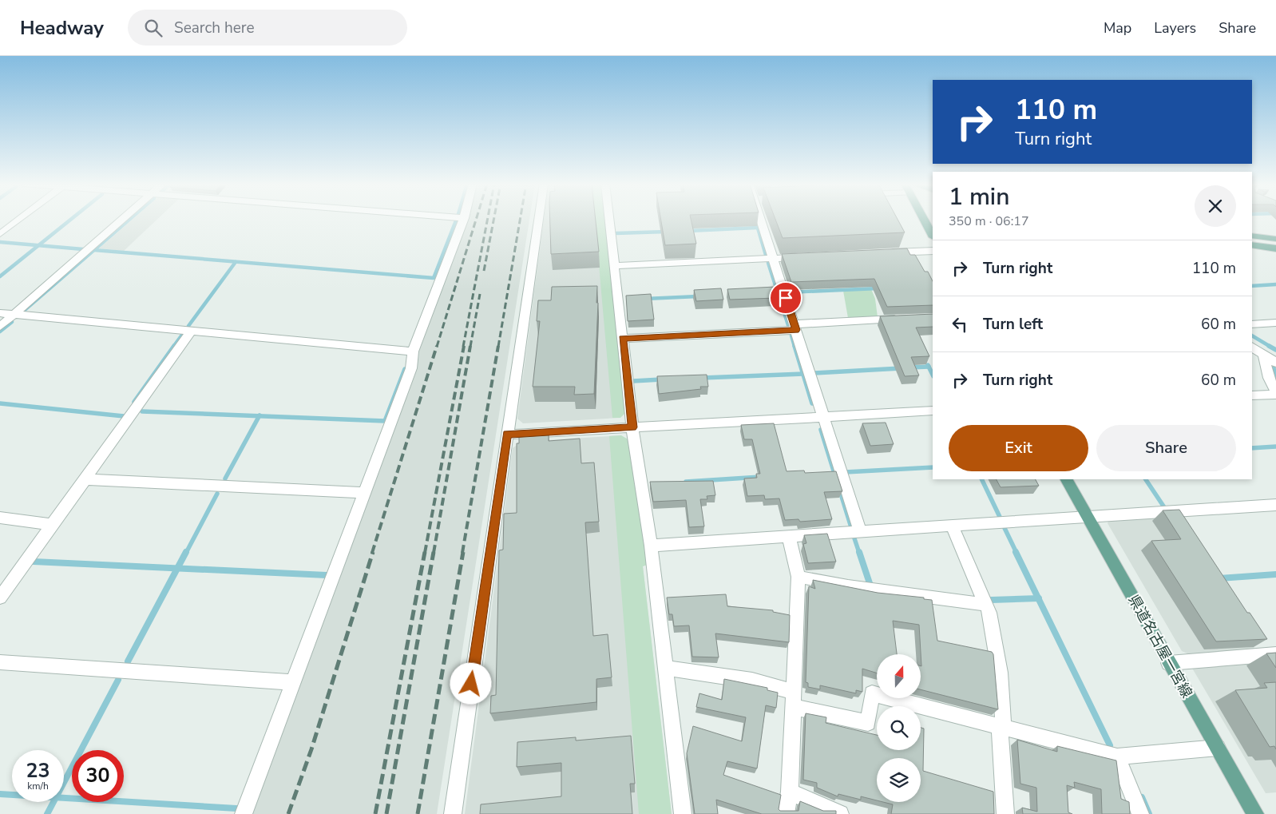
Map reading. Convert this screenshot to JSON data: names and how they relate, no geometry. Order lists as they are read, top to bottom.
{
  "streets": {
    "main road": ["県道名古屋一宮線"]
  },
  "north": "top",
  "page": {
    "header": "Headway",
    "search": "Search here",
    "nav": ["Map", "Layers", "Share"],
    "turn": ["110 m", "Turn right"],
    "heading": ["1 min", "350 m · 06:17"],
    "list": [
      {
        "name": "Turn right",
        "value": "110 m"
      },
      {
        "name": "Turn left",
        "value": "60 m"
      },
      {
        "name": "Turn right",
        "value": "60 m"
      }
    ],
    "buttons": ["Exit", "Share"],
    "speed": "23 km/h",
    "limit": "30"
  }
}
